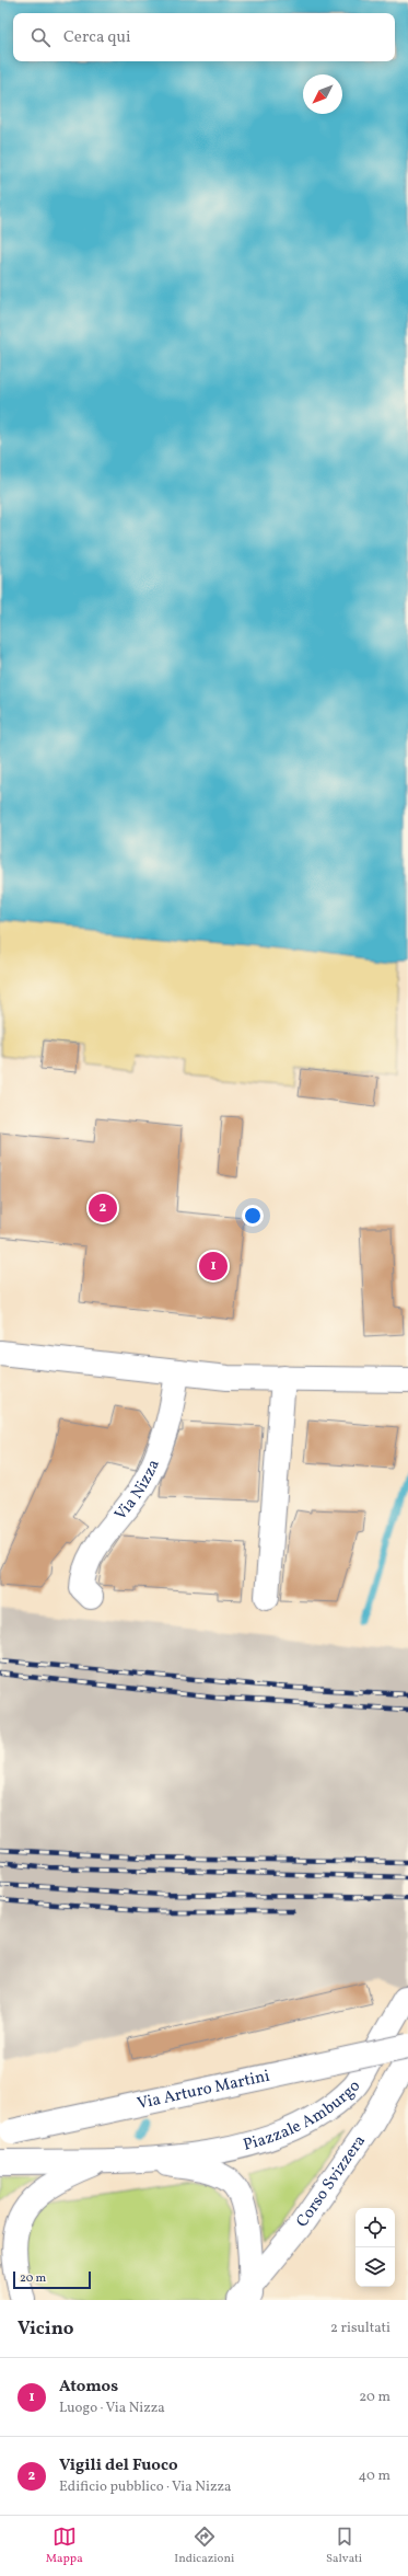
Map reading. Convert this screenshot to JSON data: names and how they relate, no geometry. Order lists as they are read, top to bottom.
{
  "streets": {
    "main road": [
      "Via Nizza",
      "Via Arturo Martini",
      "Piazzale Amburgo",
      "Corso Svizzera"
    ]
  },
  "crossings": [
    ["Piazzale Amburgo", "Corso Svizzera"]
  ],
  "scale_bar": "20 m",
  "north": "bottom left",
  "page": {
    "search": "Cerca qui",
    "pins": ["2", "1"],
    "scale": "20 m",
    "heading": ["Vicino", "2 risultati"],
    "list": [
      {
        "mark": "1",
        "name": "Atomos",
        "note": "Luogo · Via Nizza",
        "value": "20 m"
      },
      {
        "mark": "2",
        "name": "Vigili del Fuoco",
        "note": "Edificio pubblico · Via Nizza",
        "value": "40 m"
      }
    ],
    "nav": ["Mappa", "Indicazioni", "Salvati"]
  }
}
